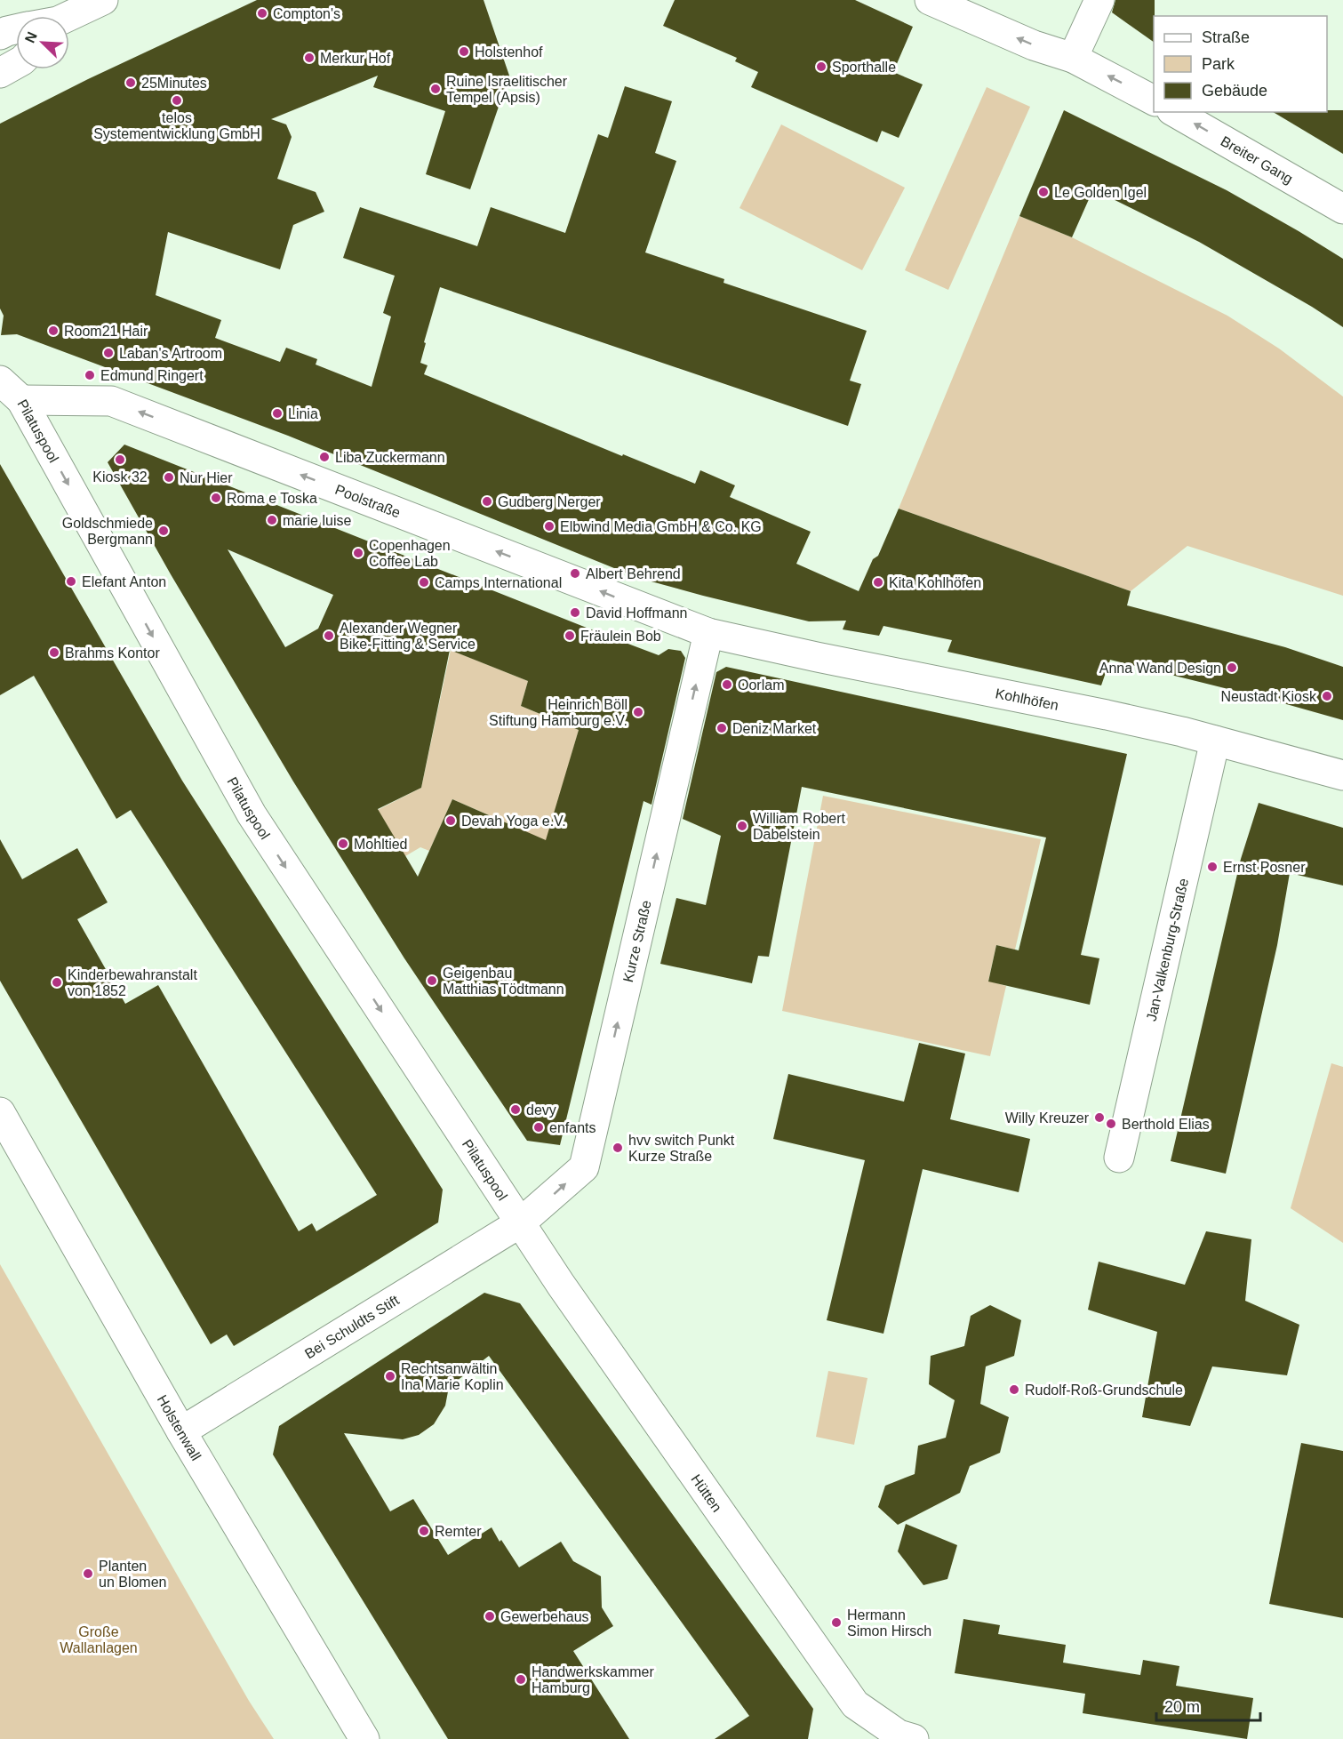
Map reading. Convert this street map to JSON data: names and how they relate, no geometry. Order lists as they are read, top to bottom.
{
  "streets": {
    "street": [
      "Breiter Gang",
      "Pilatuspool",
      "Poolstraße",
      "Kohlhöfen",
      "Kurze Straße",
      "Jan-Valkenburg-Straße",
      "Bei Schuldts Stift",
      "Holstenwall",
      "Hütten"
    ]
  },
  "crossings": [
    ["Pilatuspool", "Poolstraße"],
    ["Pilatuspool", "Kurze Straße"],
    ["Pilatuspool", "Bei Schuldts Stift"],
    ["Pilatuspool", "Hütten"],
    ["Poolstraße", "Kohlhöfen"],
    ["Poolstraße", "Kurze Straße"],
    ["Kohlhöfen", "Kurze Straße"],
    ["Kohlhöfen", "Jan-Valkenburg-Straße"],
    ["Kurze Straße", "Bei Schuldts Stift"],
    ["Kurze Straße", "Hütten"],
    ["Bei Schuldts Stift", "Holstenwall"],
    ["Bei Schuldts Stift", "Hütten"]
  ],
  "one_way": [
    "Breiter Gang",
    "Pilatuspool",
    "Poolstraße",
    "Kurze Straße"
  ],
  "parks": ["Große Wallanlagen"],
  "places": [
    "Compton's",
    "Holstenhof",
    "Merkur Hof",
    "Sporthalle",
    "25Minutes",
    "Ruine Israelitischer Tempel (Apsis)",
    "telos Systementwicklung GmbH",
    "Le Golden Igel",
    "Room21 Hair",
    "Laban's Artroom",
    "Edmund Ringert",
    "Linia",
    "Liba Zuckermann",
    "Kiosk 32",
    "Nur Hier",
    "Roma e Toska",
    "Gudberg Nerger",
    "marie luise",
    "Elbwind Media GmbH & Co. KG",
    "Goldschmiede Bergmann",
    "Copenhagen Coffee Lab",
    "Albert Behrend",
    "Elefant Anton",
    "Camps International",
    "Kita Kohlhöfen",
    "David Hoffmann",
    "Alexander Wegner Bike-Fitting & Service",
    "Fräulein Bob",
    "Brahms Kontor",
    "Anna Wand Design",
    "Oorlam",
    "Neustadt Kiosk",
    "Heinrich Böll Stiftung Hamburg e.V.",
    "Deniz Market",
    "Devah Yoga e.V.",
    "William Robert Dabelstein",
    "Mohltied",
    "Ernst Posner",
    "Geigenbau Matthias Tödtmann",
    "Kinderbewahranstalt von 1852",
    "devy",
    "Willy Kreuzer",
    "Berthold Elias",
    "enfants",
    "hvv switch Punkt Kurze Straße",
    "Rechtsanwältin Ina Marie Koplin",
    "Rudolf-Roß-Grundschule",
    "Remter",
    "Planten un Blomen",
    "Gewerbehaus",
    "Hermann Simon Hirsch",
    "Handwerkskammer Hamburg"
  ],
  "legend": ["Straße", "Park", "Gebäude"],
  "scale_bar": "20 m",
  "north": "top left"
}
